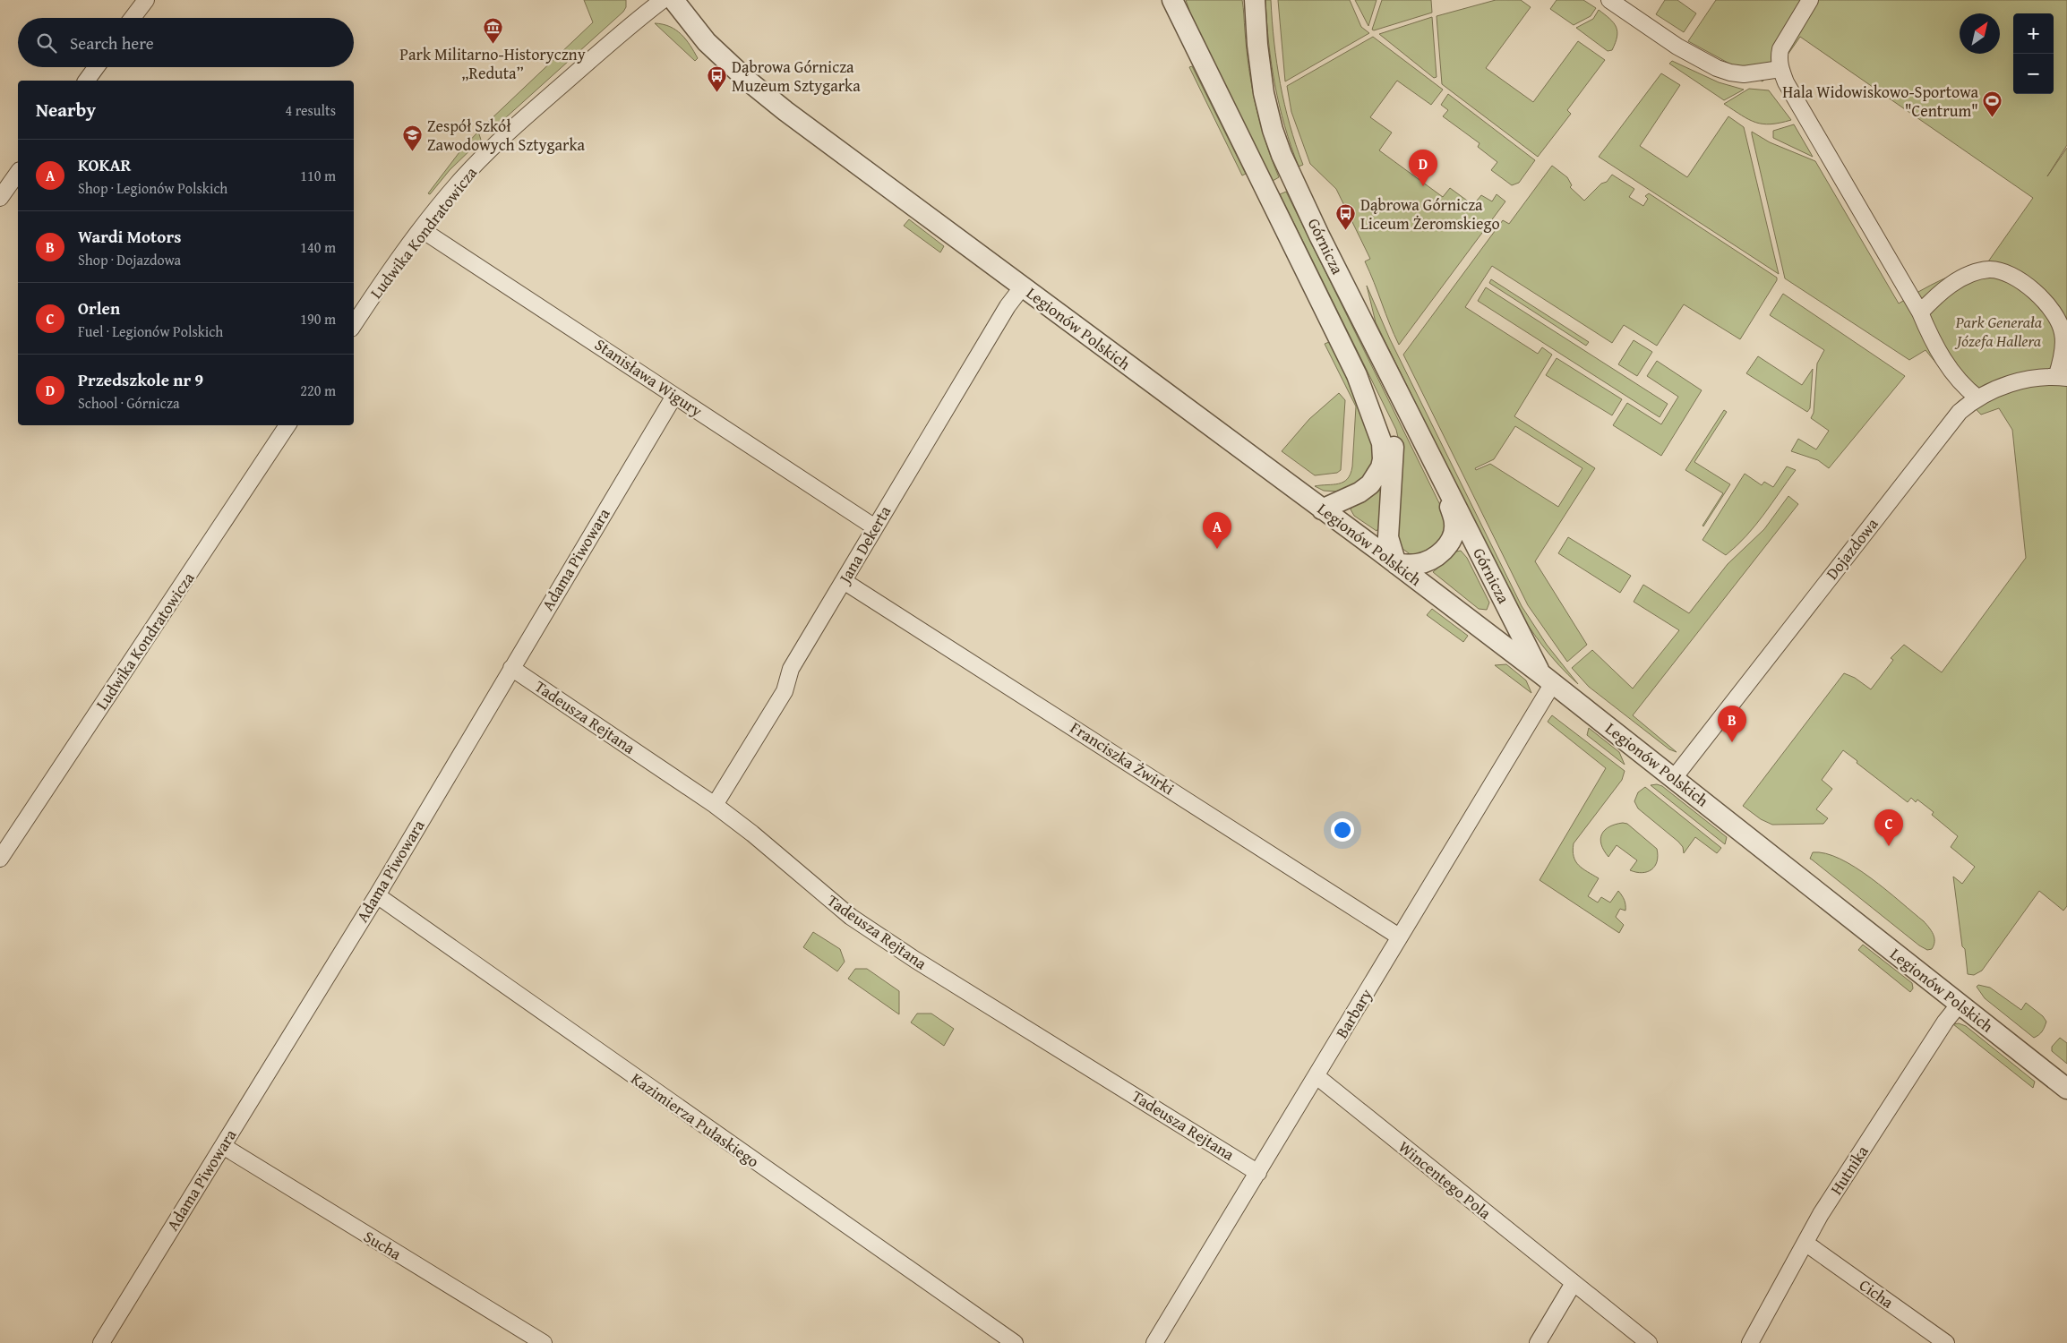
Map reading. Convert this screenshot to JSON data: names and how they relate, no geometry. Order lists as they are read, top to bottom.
{
  "streets": {
    "street": [
      "Ludwika Kondratowicza",
      "Górnicza",
      "Legionów Polskich",
      "Stanisława Wigury",
      "Jana Dekerta",
      "Dojazdowa",
      "Adama Piwowara",
      "Tadeusza Rejtana",
      "Franciszka Żwirki",
      "Barbary",
      "Kazimierza Pułaskiego",
      "Hutnika",
      "Wincentego Pola",
      "Sucha",
      "Cicha"
    ]
  },
  "crossings": [
    ["Ludwika Kondratowicza", "Stanisława Wigury"],
    ["Górnicza", "Legionów Polskich"],
    ["Górnicza", "Barbary"],
    ["Legionów Polskich", "Jana Dekerta"],
    ["Legionów Polskich", "Dojazdowa"],
    ["Legionów Polskich", "Barbary"],
    ["Legionów Polskich", "Hutnika"],
    ["Stanisława Wigury", "Jana Dekerta"],
    ["Stanisława Wigury", "Adama Piwowara"],
    ["Jana Dekerta", "Tadeusza Rejtana"],
    ["Jana Dekerta", "Franciszka Żwirki"],
    ["Adama Piwowara", "Tadeusza Rejtana"],
    ["Adama Piwowara", "Kazimierza Pułaskiego"],
    ["Adama Piwowara", "Sucha"],
    ["Tadeusza Rejtana", "Barbary"],
    ["Franciszka Żwirki", "Barbary"],
    ["Barbary", "Wincentego Pola"],
    ["Hutnika", "Cicha"]
  ],
  "parks": ["Park Generała Józefa Hallera"],
  "places": {
    "museum": ["Park Militarno-Historyczny „Reduta”"],
    "bus stop": ["Dąbrowa Górnicza Muzeum Sztygarka", "Dąbrowa Górnicza Liceum Żeromskiego"],
    "sports": ["Hala Widowiskowo-Sportowa \"Centrum\""],
    "school or university": ["Zespół Szkół Zawodowych Sztygarka"]
  },
  "north": "top right",
  "page": {
    "map_buttons": ["+", "−"],
    "search": "Search here",
    "heading": ["Nearby", "4 results"],
    "list": [
      {
        "mark": "A",
        "name": "KOKAR",
        "note": "Shop · Legionów Polskich",
        "value": "110 m"
      },
      {
        "mark": "B",
        "name": "Wardi Motors",
        "note": "Shop · Dojazdowa",
        "value": "140 m"
      },
      {
        "mark": "C",
        "name": "Orlen",
        "note": "Fuel · Legionów Polskich",
        "value": "190 m"
      },
      {
        "mark": "D",
        "name": "Przedszkole nr 9",
        "note": "School · Górnicza",
        "value": "220 m"
      }
    ],
    "pins": [
      "D",
      "A",
      "B",
      "C"
    ]
  }
}
